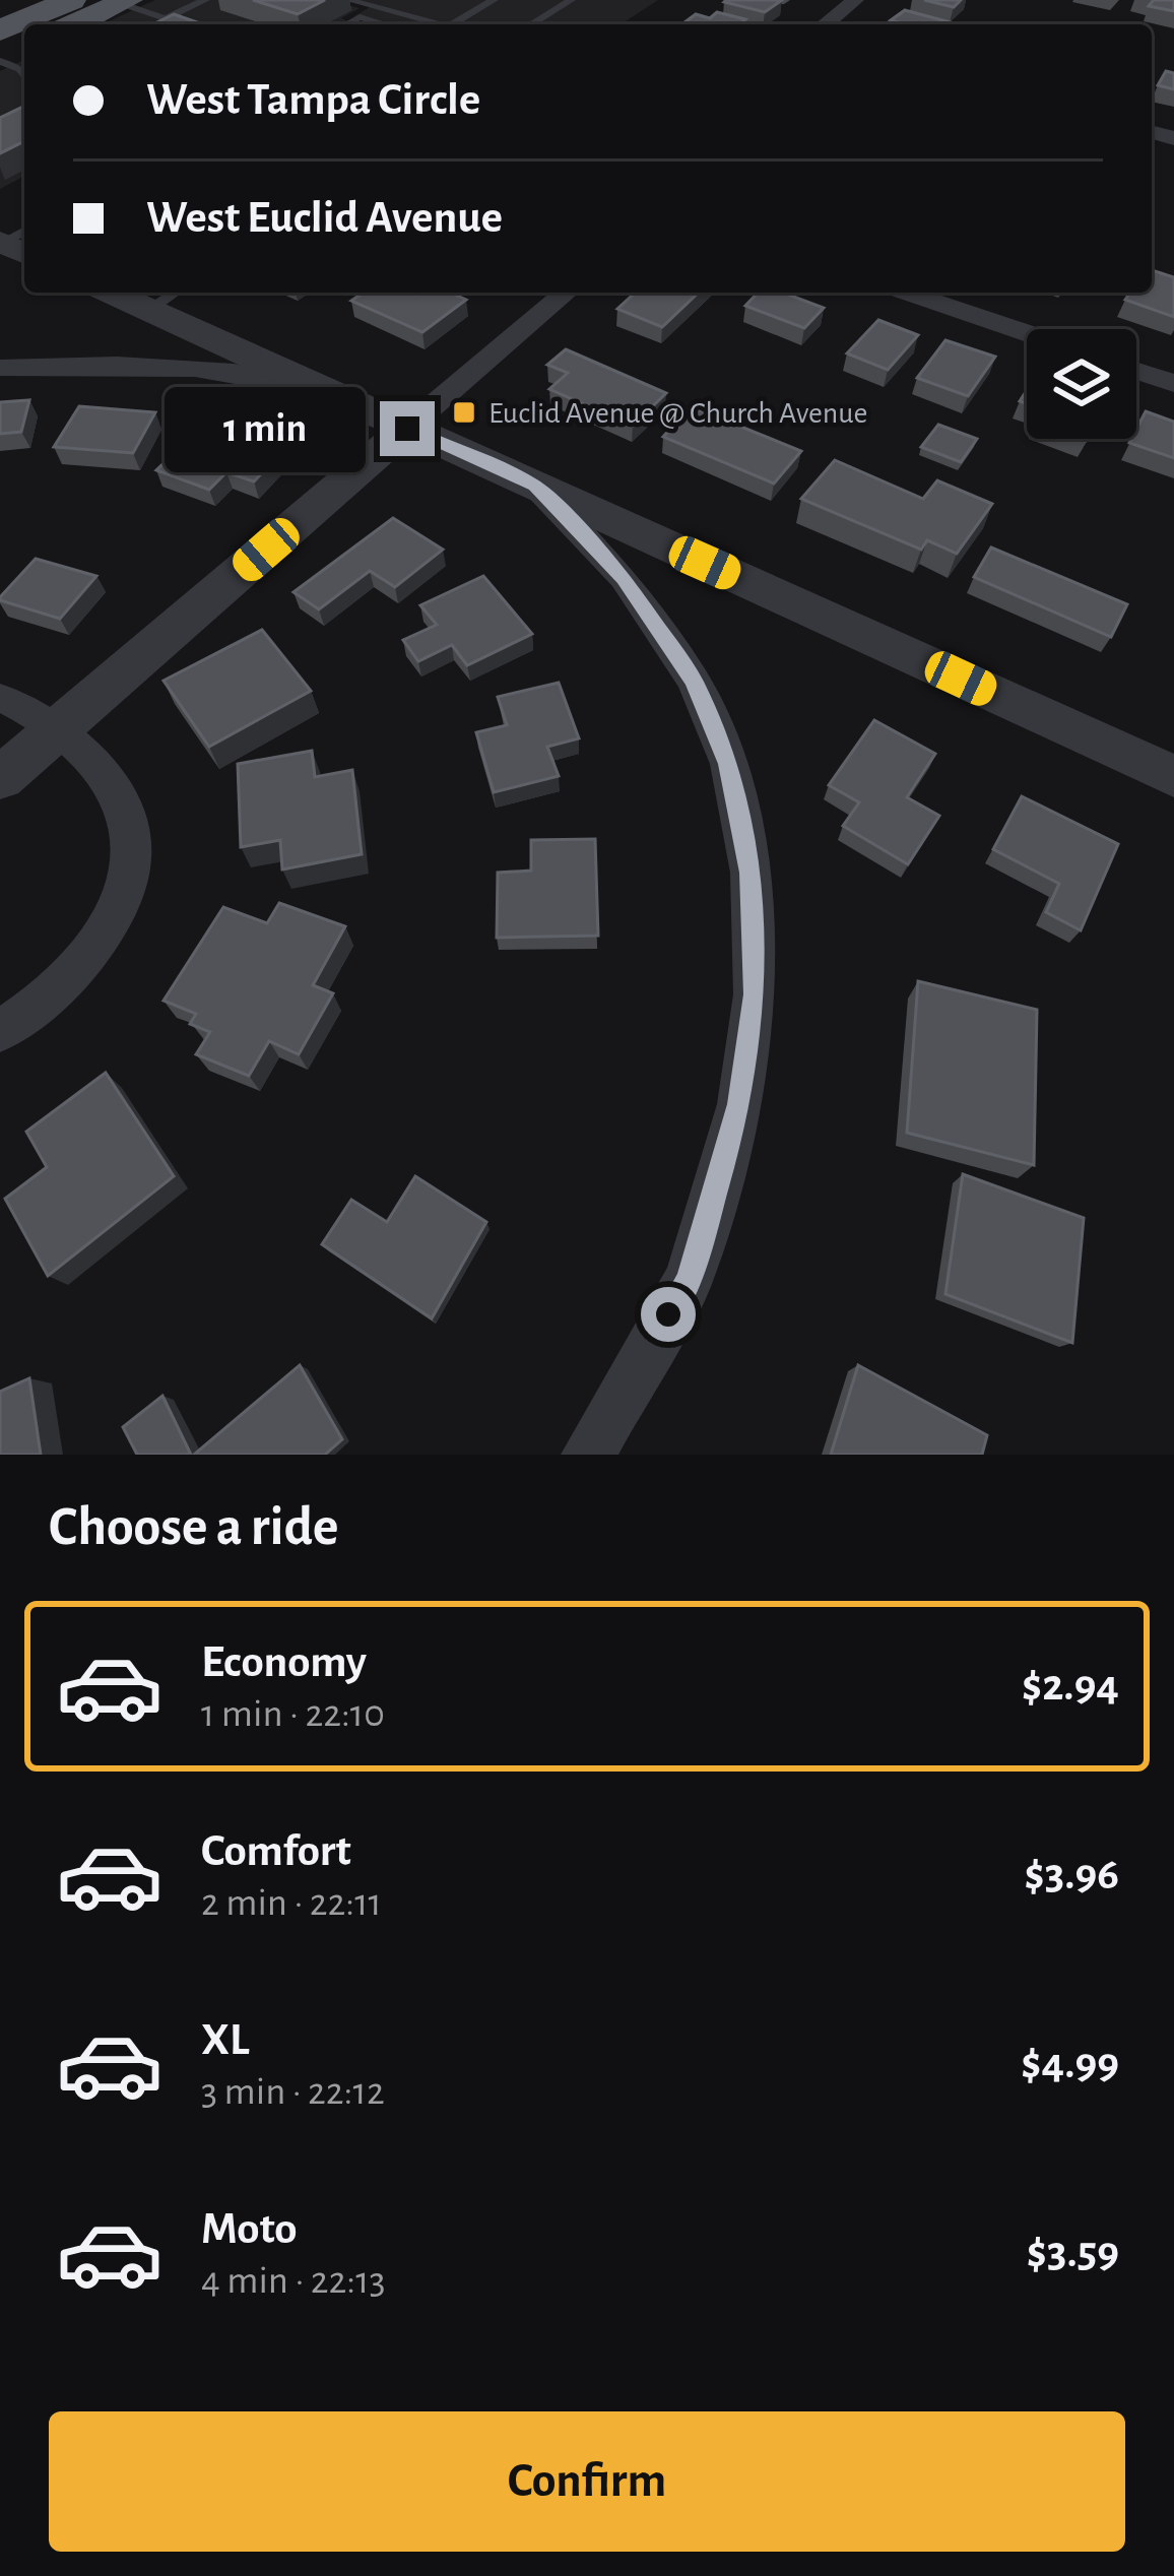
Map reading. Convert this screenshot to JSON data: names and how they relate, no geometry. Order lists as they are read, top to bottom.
{
  "places": {
    "transit": ["Euclid Avenue @ Church Avenue"]
  },
  "page": {
    "banner": ["West Tampa Circle", "West Euclid Avenue"],
    "bubble": "1 min",
    "heading": "Choose a ride",
    "list": [
      {
        "name": "Economy",
        "note": "1 min · 22:10",
        "value": "$2.94"
      },
      {
        "name": "Comfort",
        "note": "2 min · 22:11",
        "value": "$3.96"
      },
      {
        "name": "XL",
        "note": "3 min · 22:12",
        "value": "$4.99"
      },
      {
        "name": "Moto",
        "note": "4 min · 22:13",
        "value": "$3.59"
      }
    ],
    "buttons": "Confirm"
  }
}
